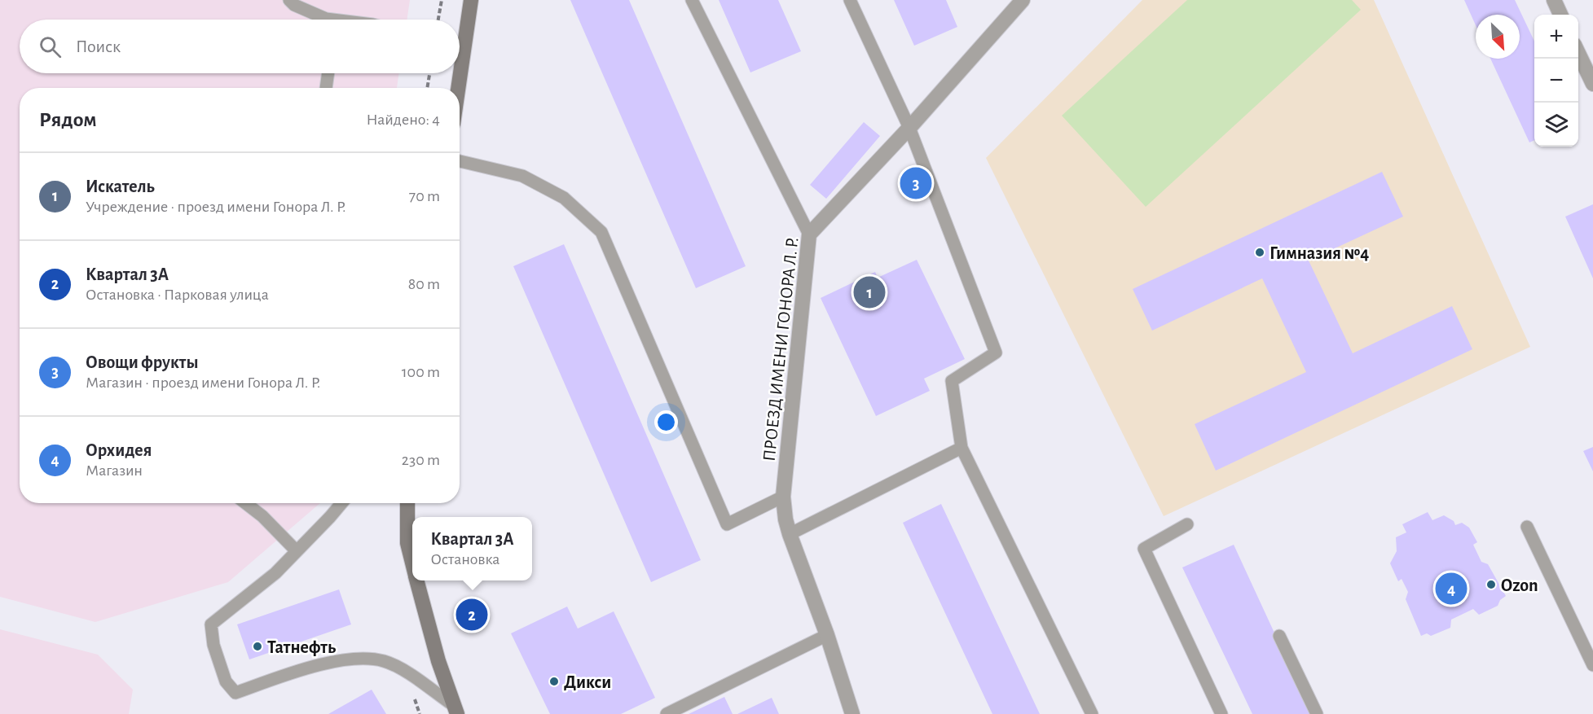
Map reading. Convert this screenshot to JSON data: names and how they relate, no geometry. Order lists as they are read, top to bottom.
{
  "streets": {
    "street": ["ПРОЕЗД ИМЕНИ ГОНОРА Л. Р."]
  },
  "places": [
    "Гимназия №4",
    "Ozon",
    "Татнефть",
    "Дикси"
  ],
  "north": "bottom right",
  "page": {
    "map_buttons": ["+", "−"],
    "search": "Поиск",
    "heading": ["Рядом", "Найдено: 4"],
    "list": [
      {
        "mark": "1",
        "name": "Искатель",
        "note": "Учреждение · проезд имени Гонора Л. Р.",
        "value": "70 m"
      },
      {
        "mark": "2",
        "name": "Квартал 3А",
        "note": "Остановка · Парковая улица",
        "value": "80 m"
      },
      {
        "mark": "3",
        "name": "Овощи фрукты",
        "note": "Магазин · проезд имени Гонора Л. Р.",
        "value": "100 m"
      },
      {
        "mark": "4",
        "name": "Орхидея",
        "note": "Магазин",
        "value": "230 m"
      }
    ],
    "pins": [
      "3",
      "1",
      "4",
      "2"
    ],
    "popup": ["Квартал 3А", "Остановка"]
  }
}
